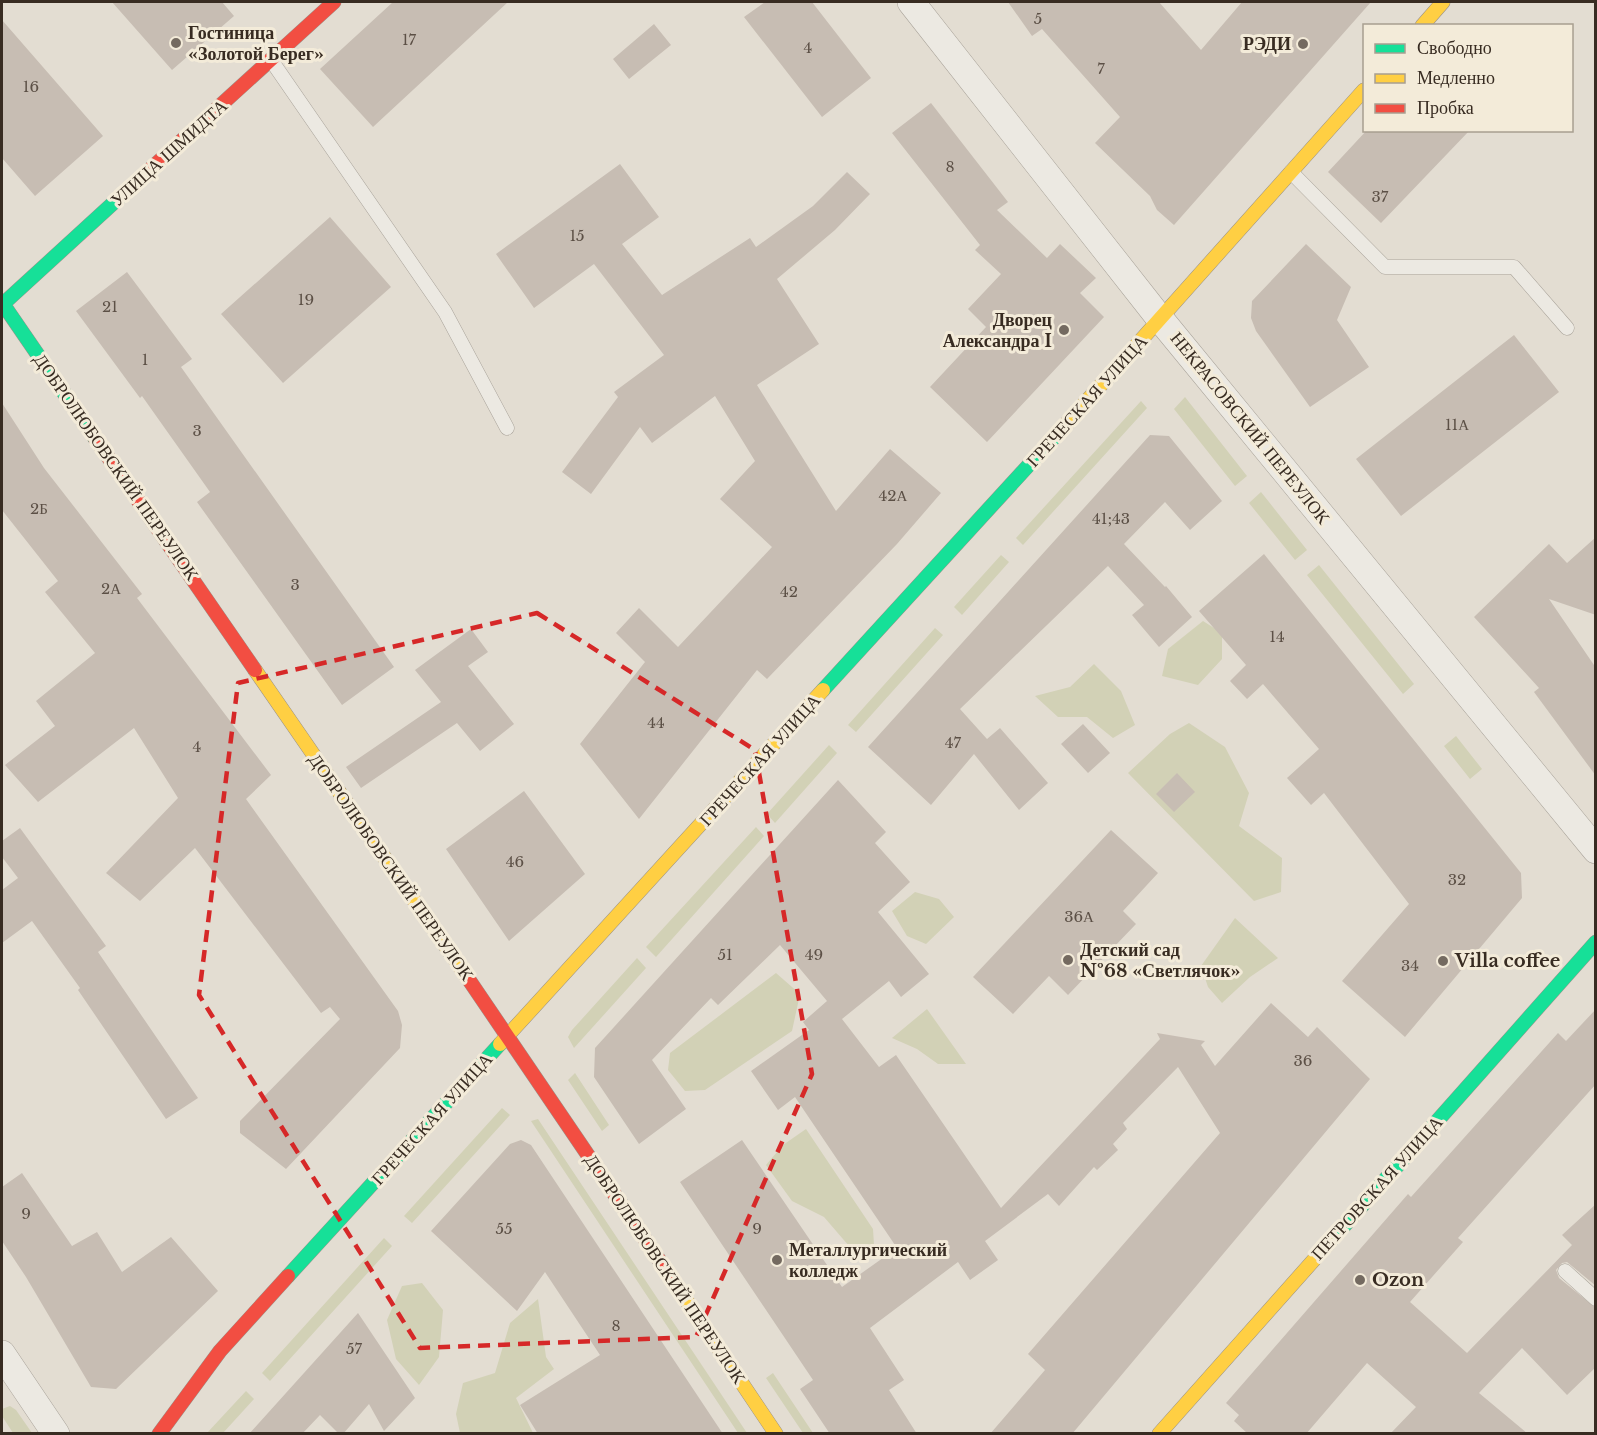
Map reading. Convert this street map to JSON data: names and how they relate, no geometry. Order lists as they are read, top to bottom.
{
  "streets": {
    "main road": [
      "УЛИЦА ШМИДТА",
      "ГРЕЧЕСКАЯ УЛИЦА",
      "ДОБРОЛЮБОВСКИЙ ПЕРЕУЛОК",
      "ПЕТРОВСКАЯ УЛИЦА"
    ],
    "street": ["НЕКРАСОВСКИЙ ПЕРЕУЛОК"]
  },
  "crossings": [
    ["УЛИЦА ШМИДТА", "ДОБРОЛЮБОВСКИЙ ПЕРЕУЛОК"],
    ["ГРЕЧЕСКАЯ УЛИЦА", "НЕКРАСОВСКИЙ ПЕРЕУЛОК"],
    ["ГРЕЧЕСКАЯ УЛИЦА", "ДОБРОЛЮБОВСКИЙ ПЕРЕУЛОК"]
  ],
  "places": [
    "Гостиница «Золотой Берег»",
    "РЭДИ",
    "Дворец Александра I",
    "Детский сад №68 «Светлячок»",
    "Villa coffee",
    "Металлургический колледж",
    "Ozon"
  ],
  "house_numbers": [
    "5",
    "17",
    "4",
    "7",
    "16",
    "8",
    "37",
    "15",
    "19",
    "21",
    "1",
    "11А",
    "3",
    "42А",
    "2Б",
    "41;43",
    "3",
    "2А",
    "42",
    "14",
    "44",
    "47",
    "4",
    "46",
    "32",
    "36А",
    "51",
    "49",
    "34",
    "36",
    "9",
    "55",
    "9",
    "8",
    "57"
  ],
  "legend": ["Свободно", "Медленно", "Пробка"]
}
